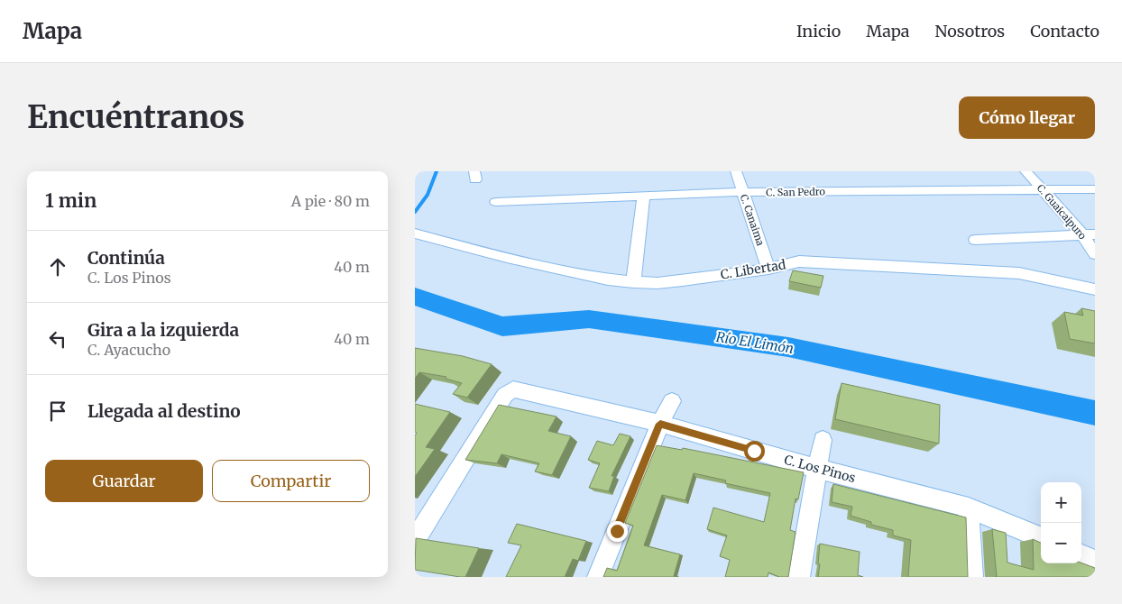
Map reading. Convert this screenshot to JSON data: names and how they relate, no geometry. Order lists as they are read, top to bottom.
{
  "streets": {
    "street": [
      "C. San Pedro",
      "C. Guaicaipuro",
      "C. Canaima",
      "C. Libertad",
      "C. Los Pinos"
    ]
  },
  "crossings": [
    ["C. San Pedro", "C. Guaicaipuro"],
    ["C. San Pedro", "C. Canaima"],
    ["C. Canaima", "C. Libertad"]
  ],
  "water": ["Río El Limón"],
  "page": {
    "header": "Mapa",
    "nav": [
      "Inicio",
      "Mapa",
      "Nosotros",
      "Contacto"
    ],
    "buttons": [
      "Cómo llegar",
      ["Guardar", "Compartir"]
    ],
    "title": "Encuéntranos",
    "heading": ["1 min", "A pie · 80 m"],
    "list": [
      ["Continúa", "C. Los Pinos", "40 m"],
      ["Gira a la izquierda", "C. Ayacucho", "40 m"],
      "Llegada al destino"
    ],
    "map_buttons": ["+", "−"]
  }
}
